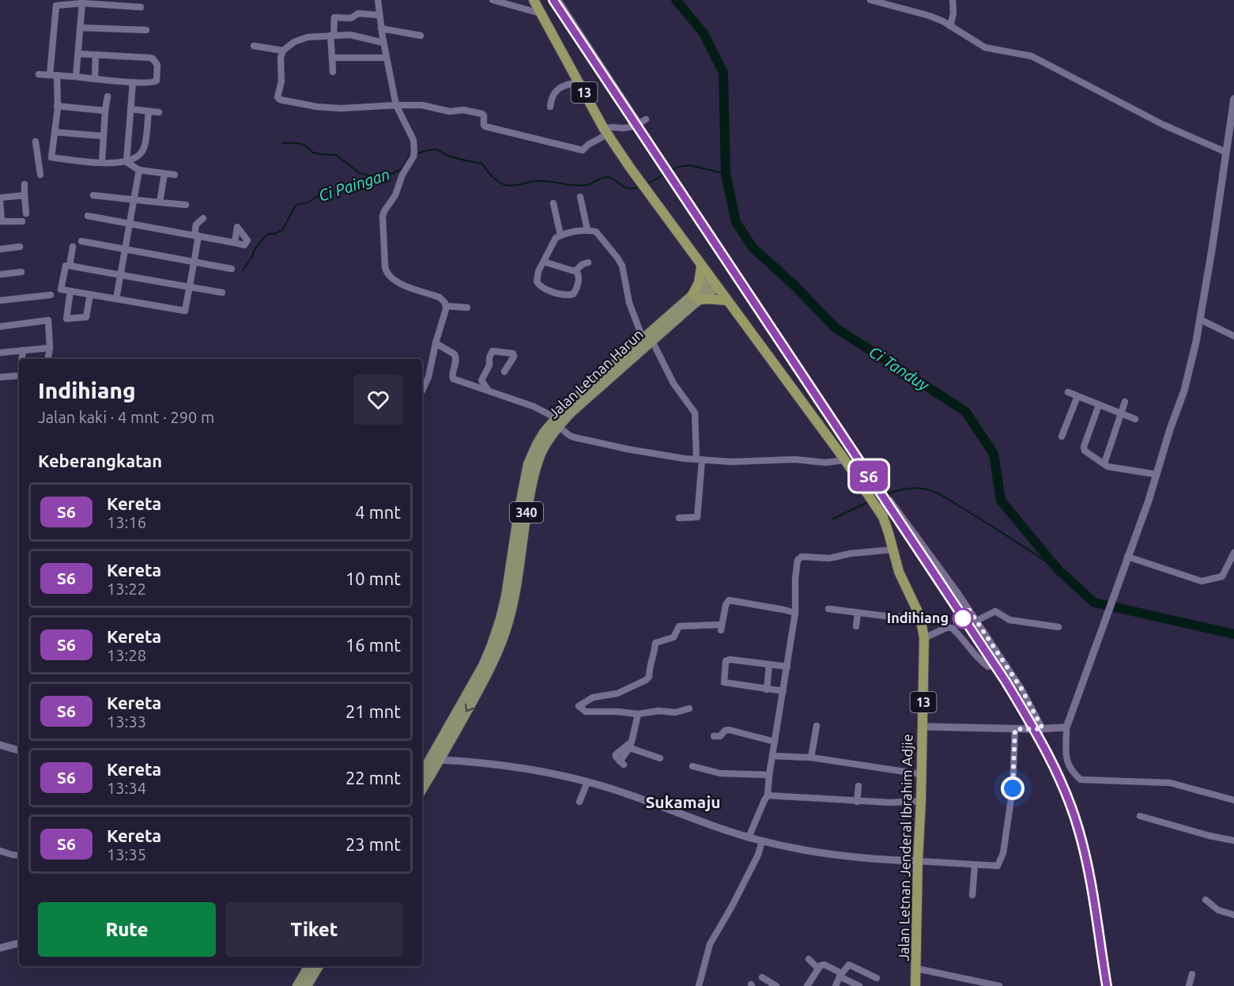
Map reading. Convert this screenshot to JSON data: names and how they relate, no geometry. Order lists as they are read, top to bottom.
{
  "streets": {
    "highway": ["13", "Jalan Letnan Jenderal Ibrahim Adjie"],
    "main road": ["Jalan Letnan Harun", "340"]
  },
  "crossings": [
    ["13", "Jalan Letnan Harun"],
    ["13", "Jalan Letnan Jenderal Ibrahim Adjie"],
    ["Jalan Letnan Harun", "Jalan Letnan Jenderal Ibrahim Adjie"]
  ],
  "districts": ["Sukamaju"],
  "water": ["Ci Paingan", "Ci Tanduy"],
  "places": ["Indihiang"],
  "page": {
    "on_map": "S6",
    "heading": [
      ["Indihiang", "Jalan kaki · 4 mnt · 290 m"],
      "Keberangkatan"
    ],
    "list": [
      {
        "mark": "S6",
        "name": "Kereta",
        "note": "13:16",
        "value": "4 mnt"
      },
      {
        "mark": "S6",
        "name": "Kereta",
        "note": "13:22",
        "value": "10 mnt"
      },
      {
        "mark": "S6",
        "name": "Kereta",
        "note": "13:28",
        "value": "16 mnt"
      },
      {
        "mark": "S6",
        "name": "Kereta",
        "note": "13:33",
        "value": "21 mnt"
      },
      {
        "mark": "S6",
        "name": "Kereta",
        "note": "13:34",
        "value": "22 mnt"
      },
      {
        "mark": "S6",
        "name": "Kereta",
        "note": "13:35",
        "value": "23 mnt"
      }
    ],
    "buttons": ["Rute", "Tiket"]
  }
}
